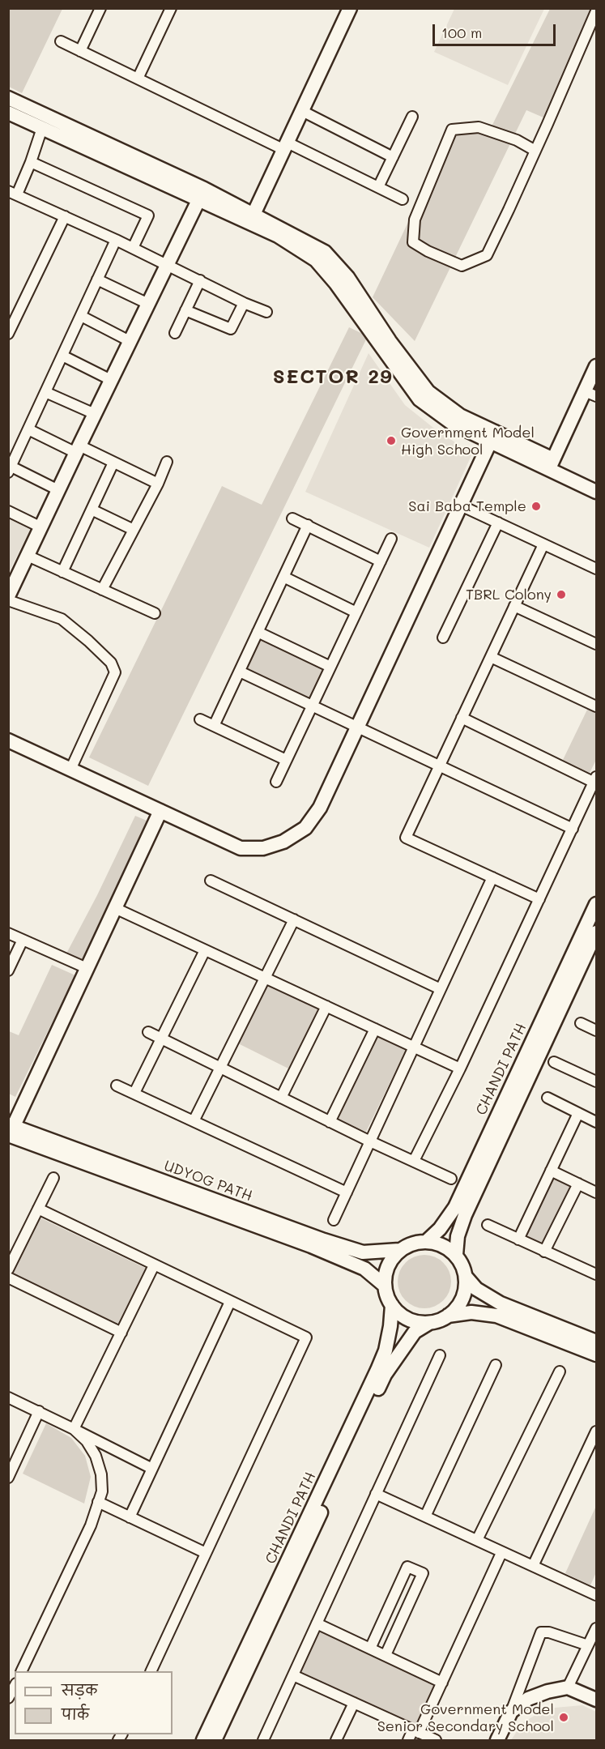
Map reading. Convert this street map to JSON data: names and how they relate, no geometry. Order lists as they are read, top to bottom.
{
  "streets": {
    "main road": ["CHANDI PATH", "UDYOG PATH"]
  },
  "crossings": [
    ["CHANDI PATH", "UDYOG PATH"]
  ],
  "districts": ["SECTOR 29"],
  "places": [
    "Government Model High School",
    "Sai Baba Temple",
    "TBRL Colony",
    "Government Model Senior Secondary School"
  ],
  "legend": ["सड़क", "पार्क"],
  "scale_bar": "100 m"
}
